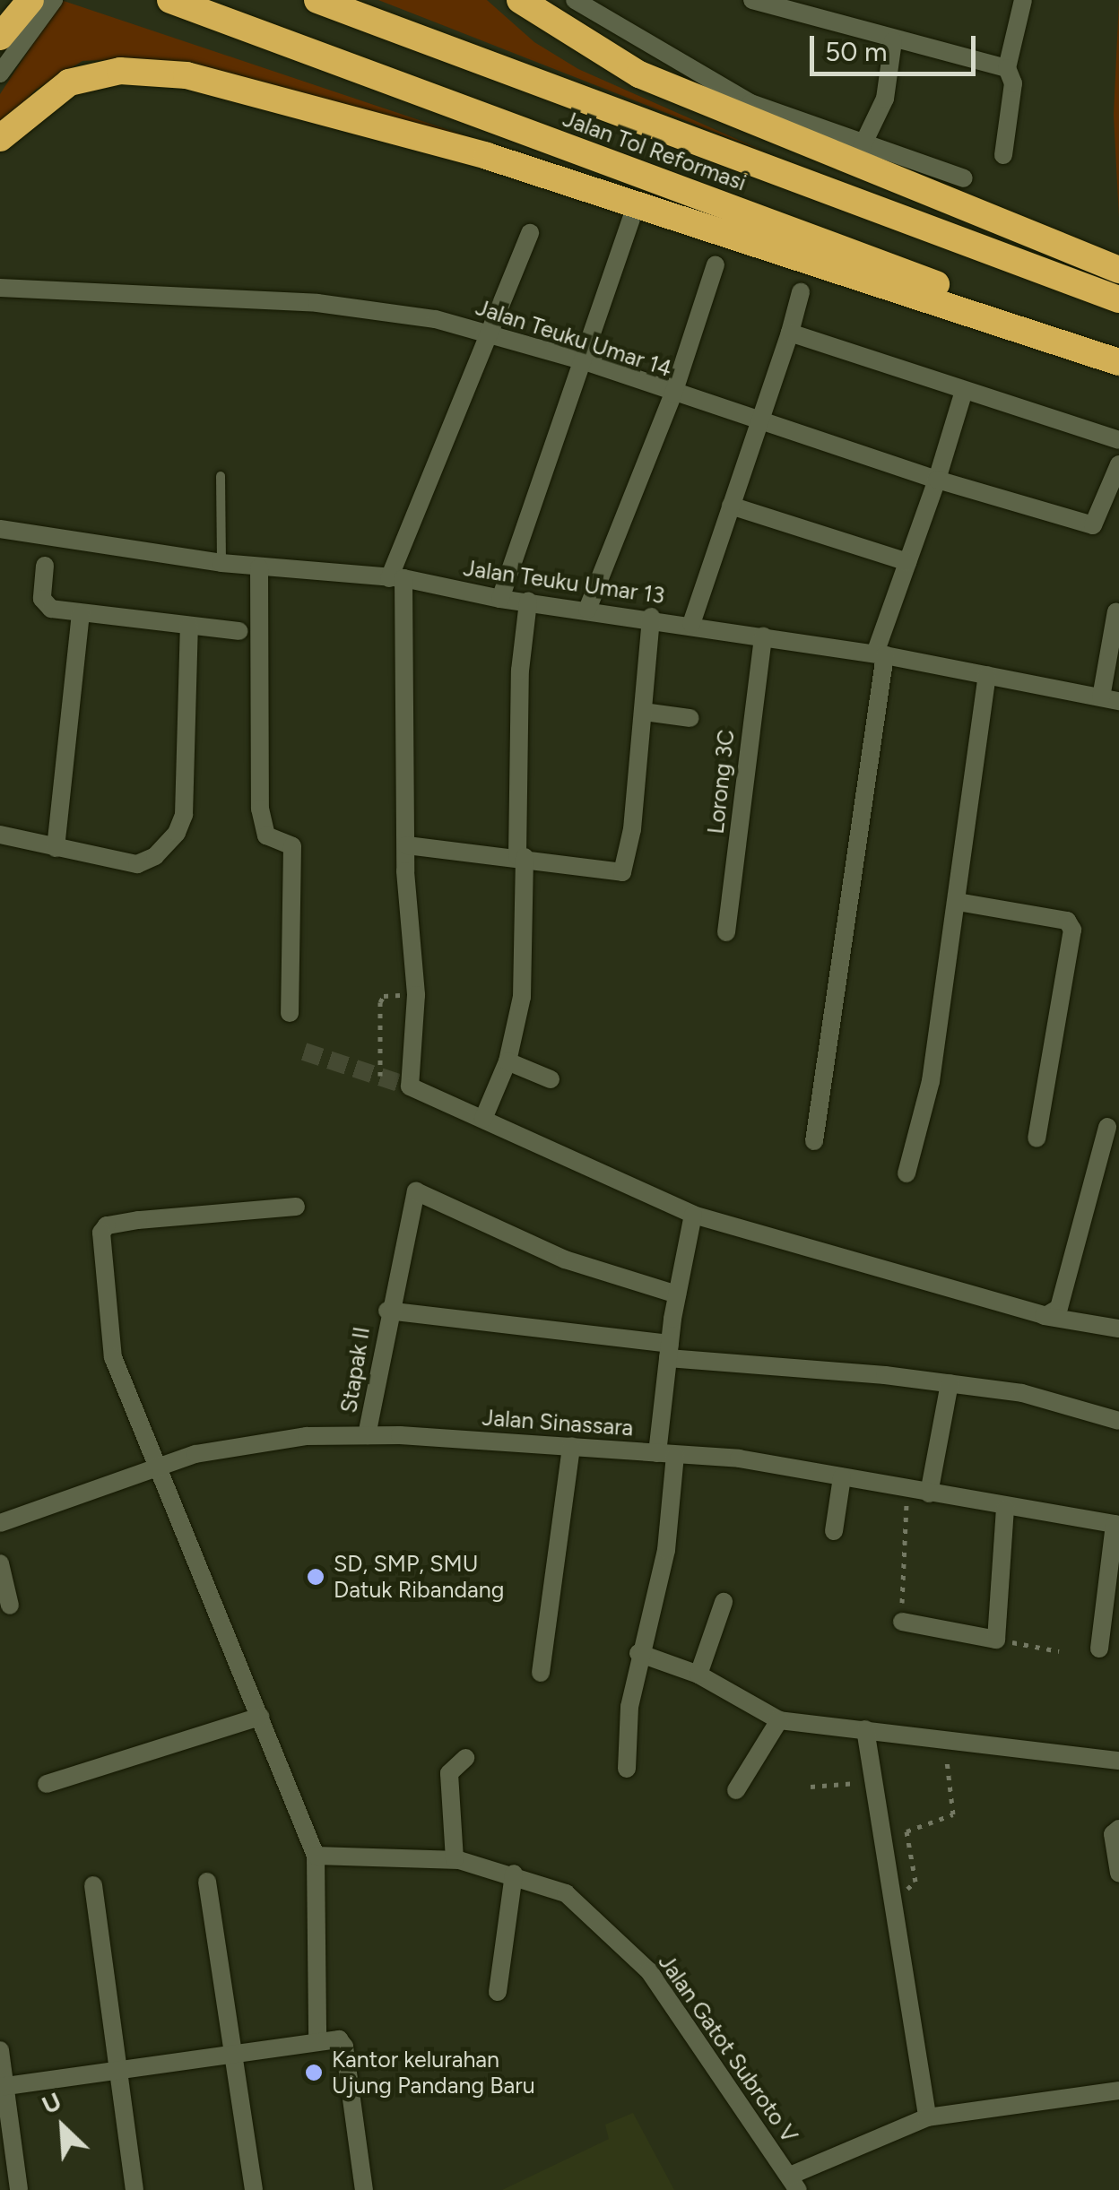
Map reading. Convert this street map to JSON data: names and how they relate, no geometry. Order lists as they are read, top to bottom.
{
  "streets": {
    "highway": ["Jalan Tol Reformasi"],
    "street": [
      "Jalan Teuku Umar 14",
      "Jalan Teuku Umar 13",
      "Lorong 3C",
      "Stapak II",
      "Jalan Sinassara",
      "Jalan Gatot Subroto V"
    ]
  },
  "crossings": [
    ["Jalan Teuku Umar 13", "Lorong 3C"],
    ["Stapak II", "Jalan Sinassara"]
  ],
  "places": ["SD, SMP, SMU Datuk Ribandang", "Kantor kelurahan Ujung Pandang Baru"],
  "scale_bar": "50 m",
  "north": "top left"
}
